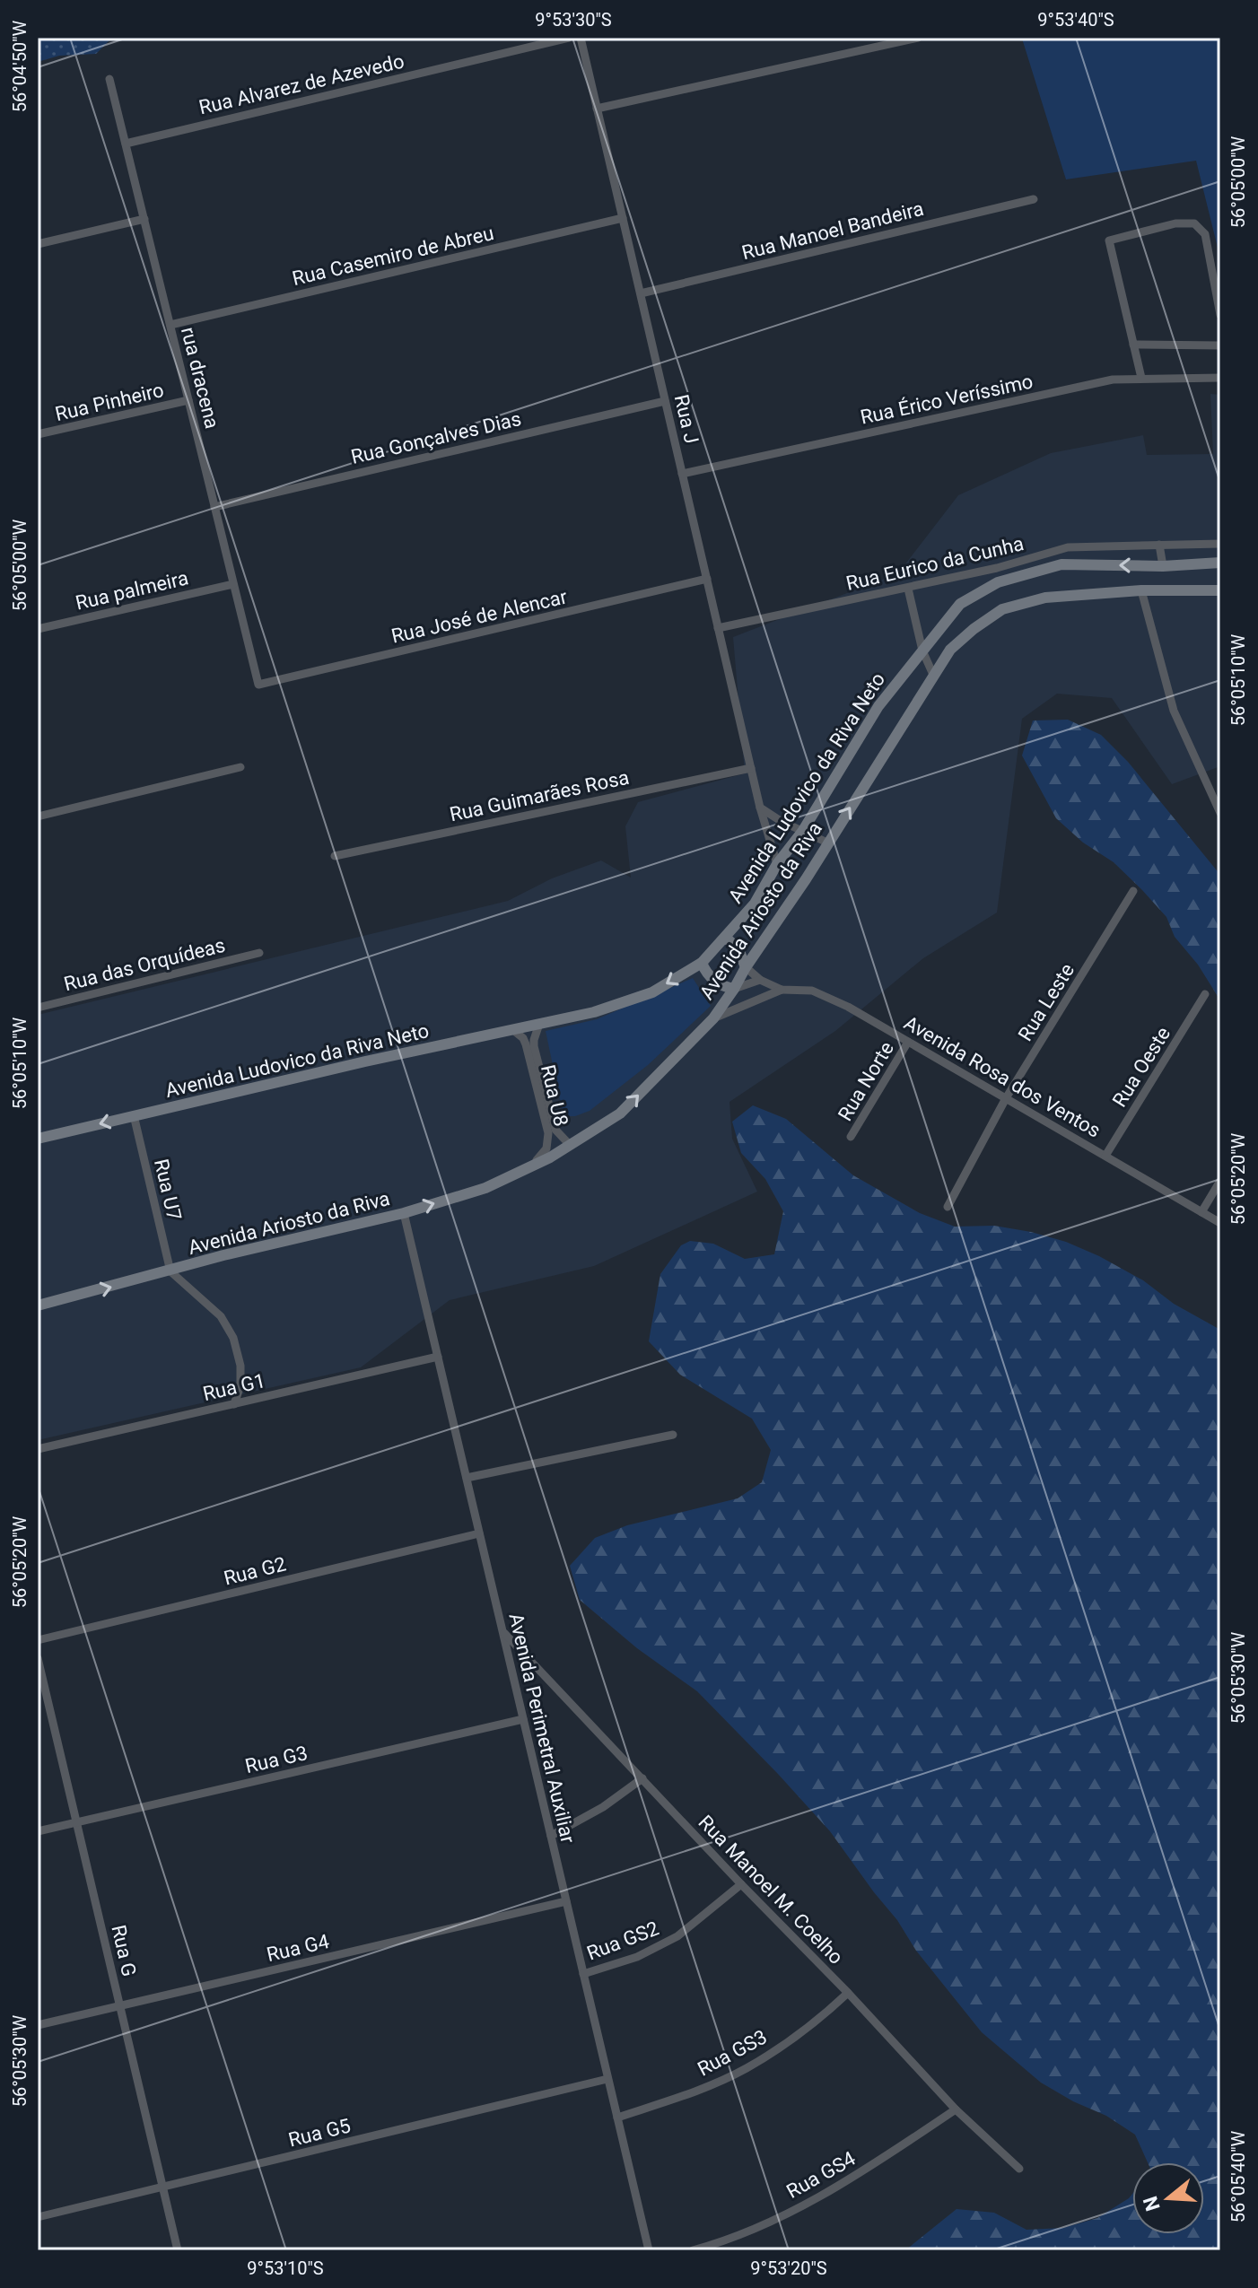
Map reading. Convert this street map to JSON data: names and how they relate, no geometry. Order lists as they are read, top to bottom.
{
  "streets": {
    "street": [
      "Rua Alvarez de Azevedo",
      "Rua Manoel Bandeira",
      "Rua Casemiro de Abreu",
      "rua dracena",
      "Rua Érico Veríssimo",
      "Rua Pinheiro",
      "Rua J",
      "Rua Gonçalves Dias",
      "Rua Eurico da Cunha",
      "Rua palmeira",
      "Rua José de Alencar",
      "Avenida Ludovico da Riva Neto",
      "Rua Guimarães Rosa",
      "Avenida Ariosto da Riva",
      "Rua das Orquídeas",
      "Rua Leste",
      "Rua Oeste",
      "Avenida Rosa dos Ventos",
      "Rua Norte",
      "Rua U8",
      "Rua U7",
      "Rua G1",
      "Rua G2",
      "Avenida Perimetral Auxiliar",
      "Rua G3",
      "Rua Manoel M. Coelho",
      "Rua GS2",
      "Rua G4",
      "Rua G",
      "Rua GS3",
      "Rua G5",
      "Rua GS4"
    ]
  },
  "crossings": [
    ["Rua Alvarez de Azevedo", "rua dracena"],
    ["Rua Manoel Bandeira", "Rua J"],
    ["Rua Casemiro de Abreu", "rua dracena"],
    ["Rua Casemiro de Abreu", "Rua J"],
    ["rua dracena", "Rua Pinheiro"],
    ["rua dracena", "Rua Gonçalves Dias"],
    ["rua dracena", "Rua palmeira"],
    ["rua dracena", "Rua José de Alencar"],
    ["Rua Érico Veríssimo", "Rua J"],
    ["Rua J", "Rua Gonçalves Dias"],
    ["Rua J", "Rua Eurico da Cunha"],
    ["Rua J", "Rua José de Alencar"],
    ["Rua J", "Avenida Ludovico da Riva Neto"],
    ["Rua J", "Rua Guimarães Rosa"],
    ["Avenida Ludovico da Riva Neto", "Rua U8"],
    ["Avenida Ludovico da Riva Neto", "Rua U7"],
    ["Avenida Ariosto da Riva", "Avenida Rosa dos Ventos"],
    ["Avenida Ariosto da Riva", "Rua U8"],
    ["Avenida Ariosto da Riva", "Rua U7"],
    ["Avenida Ariosto da Riva", "Avenida Perimetral Auxiliar"],
    ["Rua Leste", "Avenida Rosa dos Ventos"],
    ["Rua Oeste", "Avenida Rosa dos Ventos"],
    ["Avenida Rosa dos Ventos", "Rua Norte"],
    ["Rua G1", "Avenida Perimetral Auxiliar"],
    ["Rua G2", "Avenida Perimetral Auxiliar"],
    ["Avenida Perimetral Auxiliar", "Rua G3"],
    ["Avenida Perimetral Auxiliar", "Rua Manoel M. Coelho"],
    ["Avenida Perimetral Auxiliar", "Rua GS2"],
    ["Avenida Perimetral Auxiliar", "Rua G4"],
    ["Avenida Perimetral Auxiliar", "Rua GS3"],
    ["Avenida Perimetral Auxiliar", "Rua G5"],
    ["Rua G3", "Rua G"],
    ["Rua Manoel M. Coelho", "Rua GS2"],
    ["Rua Manoel M. Coelho", "Rua GS3"],
    ["Rua Manoel M. Coelho", "Rua GS4"],
    ["Rua G4", "Rua G"],
    ["Rua G", "Rua G5"]
  ],
  "one_way": ["Avenida Ariosto da Riva"],
  "north": "left",
  "coordinates": [
    "9°53'30\"S",
    "9°53'40\"S",
    "56°04'50\"W",
    "56°05'00\"W",
    "56°05'10\"W",
    "56°05'20\"W",
    "56°05'30\"W",
    "56°05'40\"W",
    "9°53'10\"S",
    "9°53'20\"S"
  ]
}
